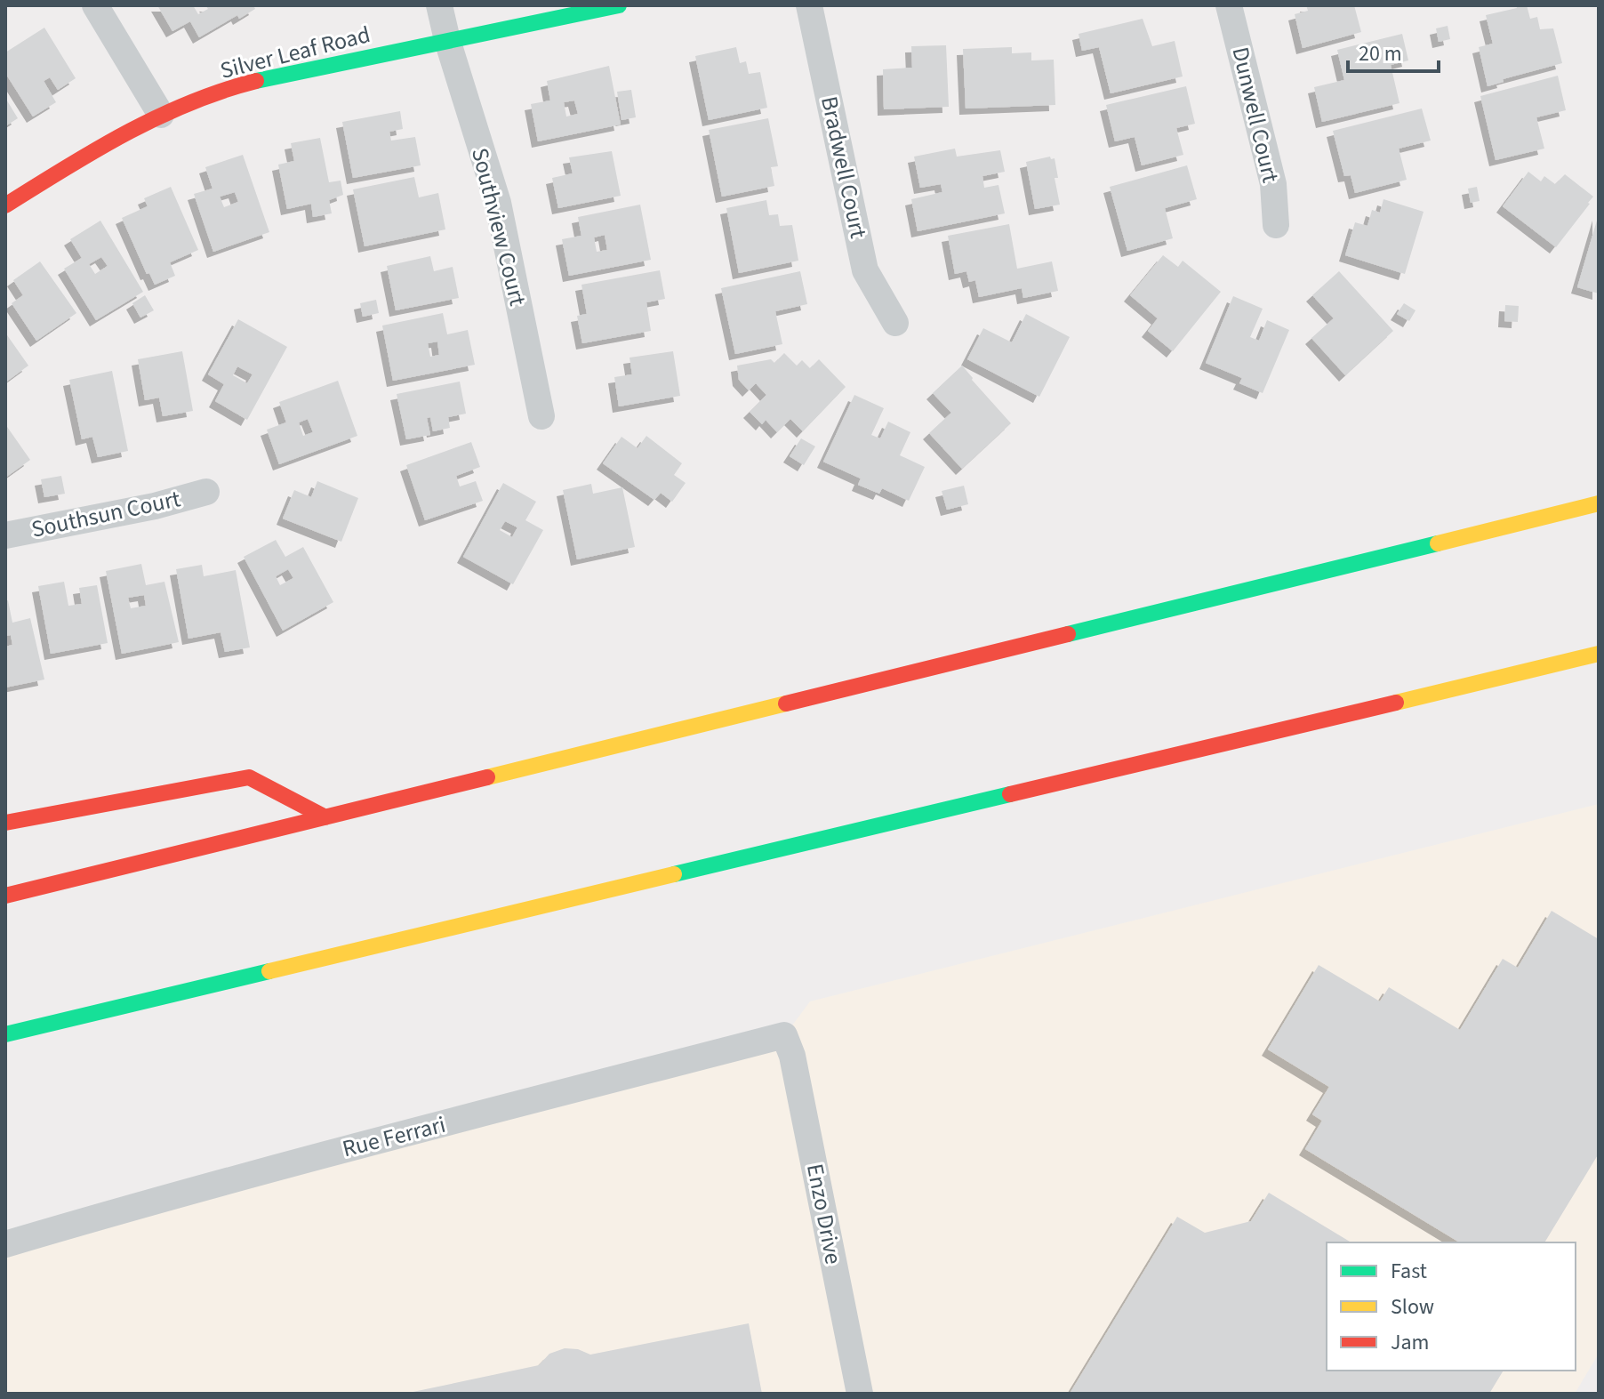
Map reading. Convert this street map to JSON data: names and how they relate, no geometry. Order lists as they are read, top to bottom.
{
  "streets": {
    "main road": ["Silver Leaf Road"],
    "street": [
      "Dunwell Court",
      "Bradwell Court",
      "Southview Court",
      "Southsun Court",
      "Rue Ferrari",
      "Enzo Drive"
    ]
  },
  "crossings": [
    ["Silver Leaf Road", "Southview Court"],
    ["Rue Ferrari", "Enzo Drive"]
  ],
  "legend": ["Fast", "Slow", "Jam"],
  "scale_bar": "20 m"
}
